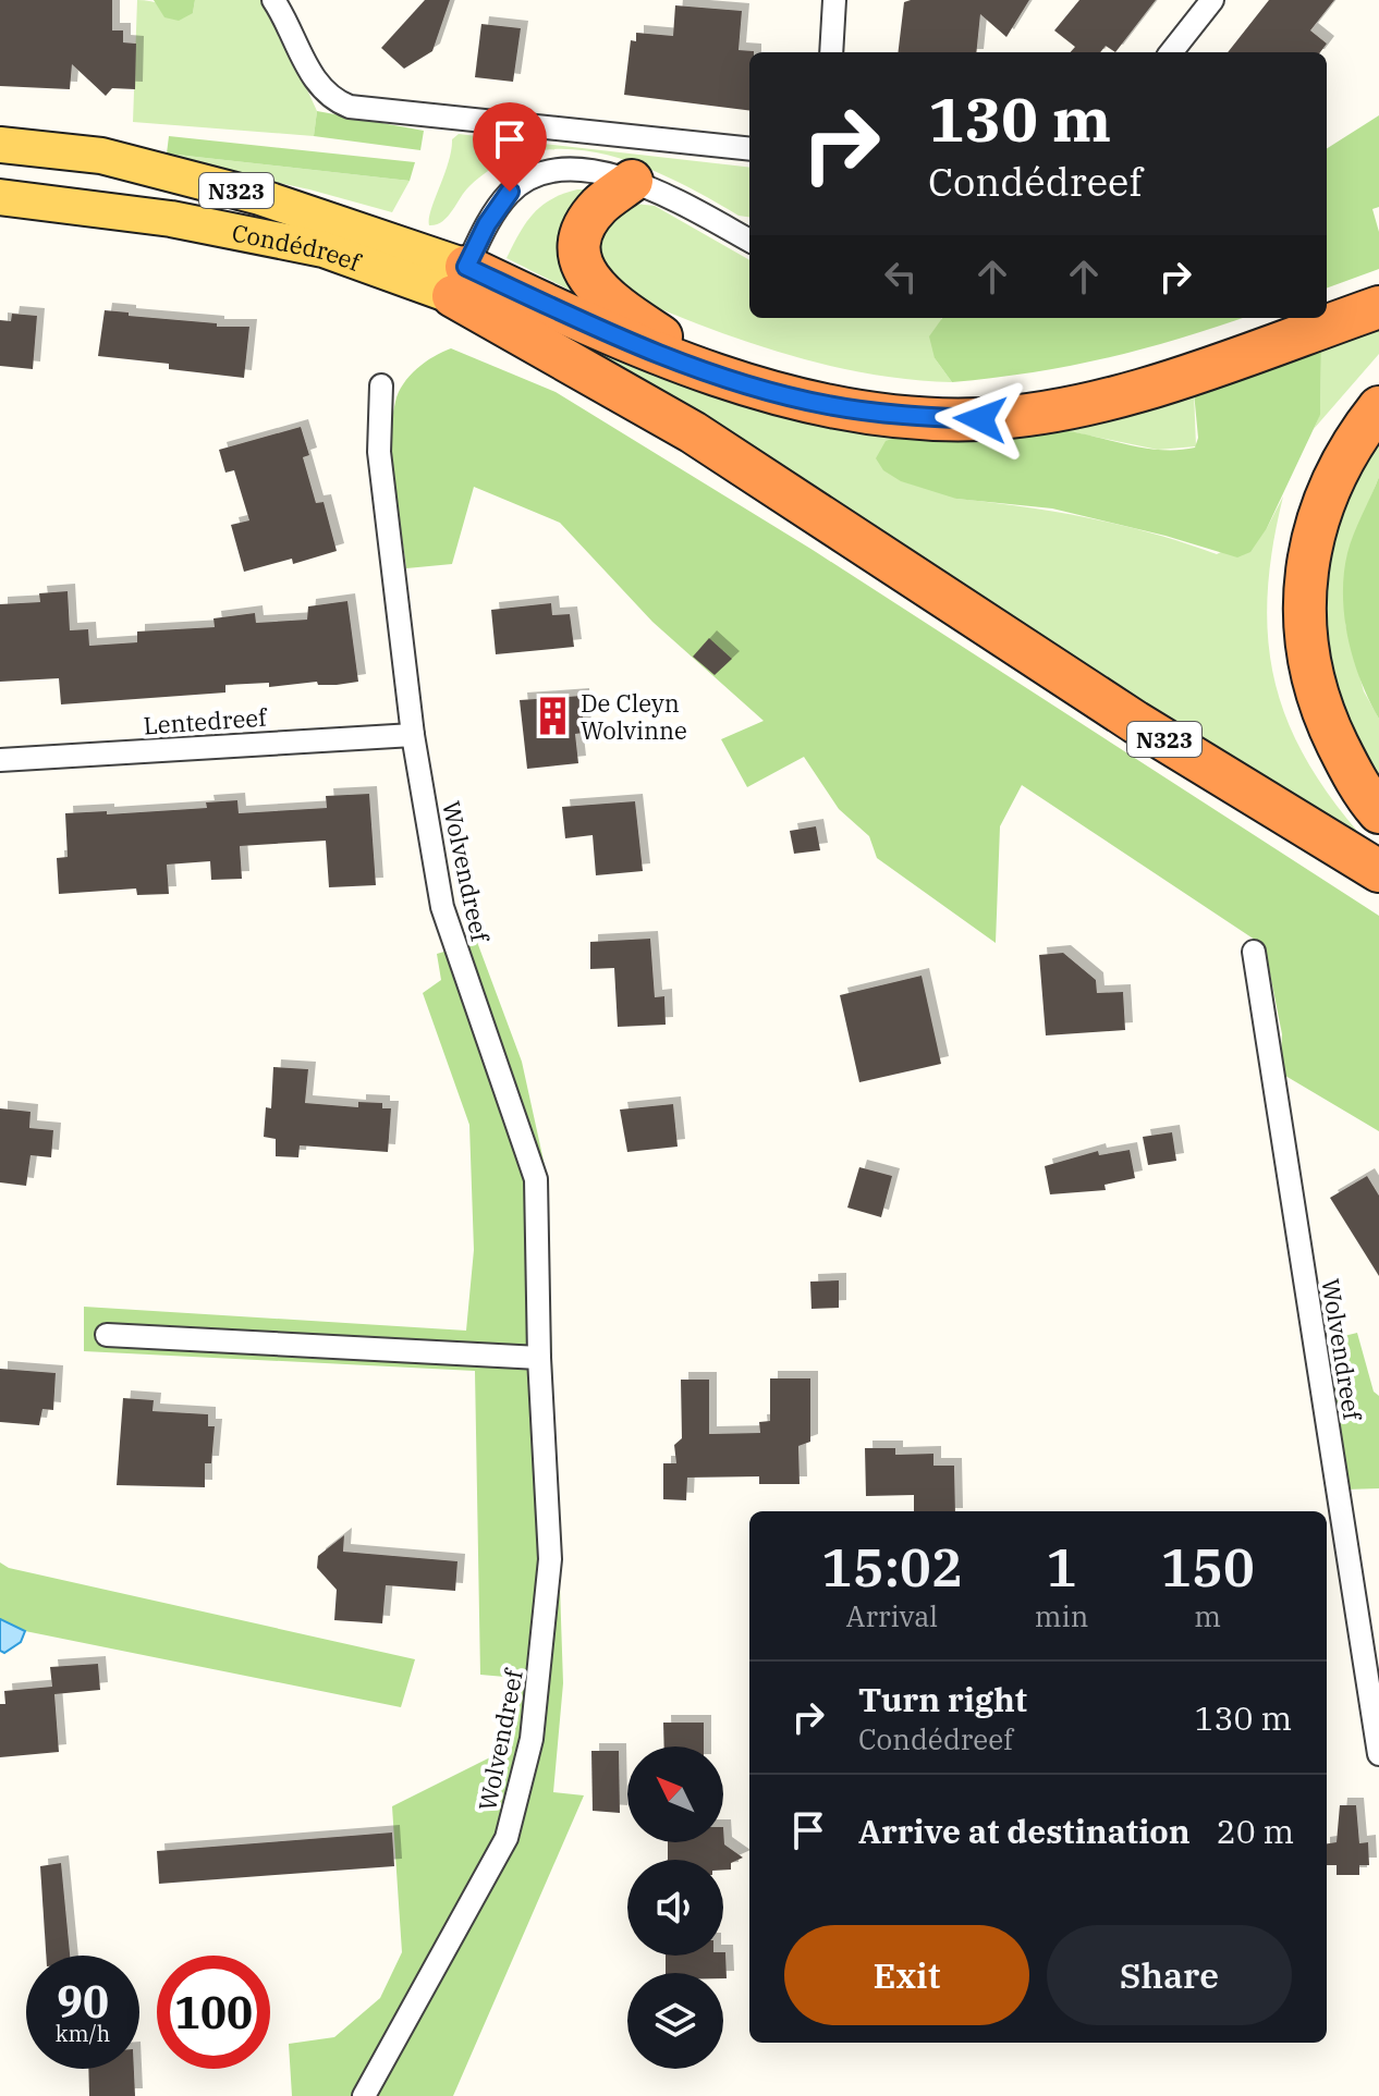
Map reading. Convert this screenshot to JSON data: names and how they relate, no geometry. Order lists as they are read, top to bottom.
{
  "streets": {
    "highway": ["N323"],
    "main road": ["Condédreef"],
    "street": ["Lentedreef", "Wolvendreef"]
  },
  "crossings": [
    ["N323", "Condédreef"],
    ["Lentedreef", "Wolvendreef"]
  ],
  "places": {
    "building": ["De Cleyn Wolvinne"]
  },
  "north": "top left",
  "page": {
    "turn": ["130 m", "Condédreef"],
    "eta": [
      "15:02",
      "Arrival",
      "1",
      "min",
      "150",
      "m"
    ],
    "list": [
      {
        "name": "Turn right",
        "note": "Condédreef",
        "value": "130 m"
      },
      {
        "name": "Arrive at destination",
        "value": "20 m"
      }
    ],
    "buttons": ["Exit", "Share"],
    "speed": "90 km/h",
    "limit": "100"
  }
}
